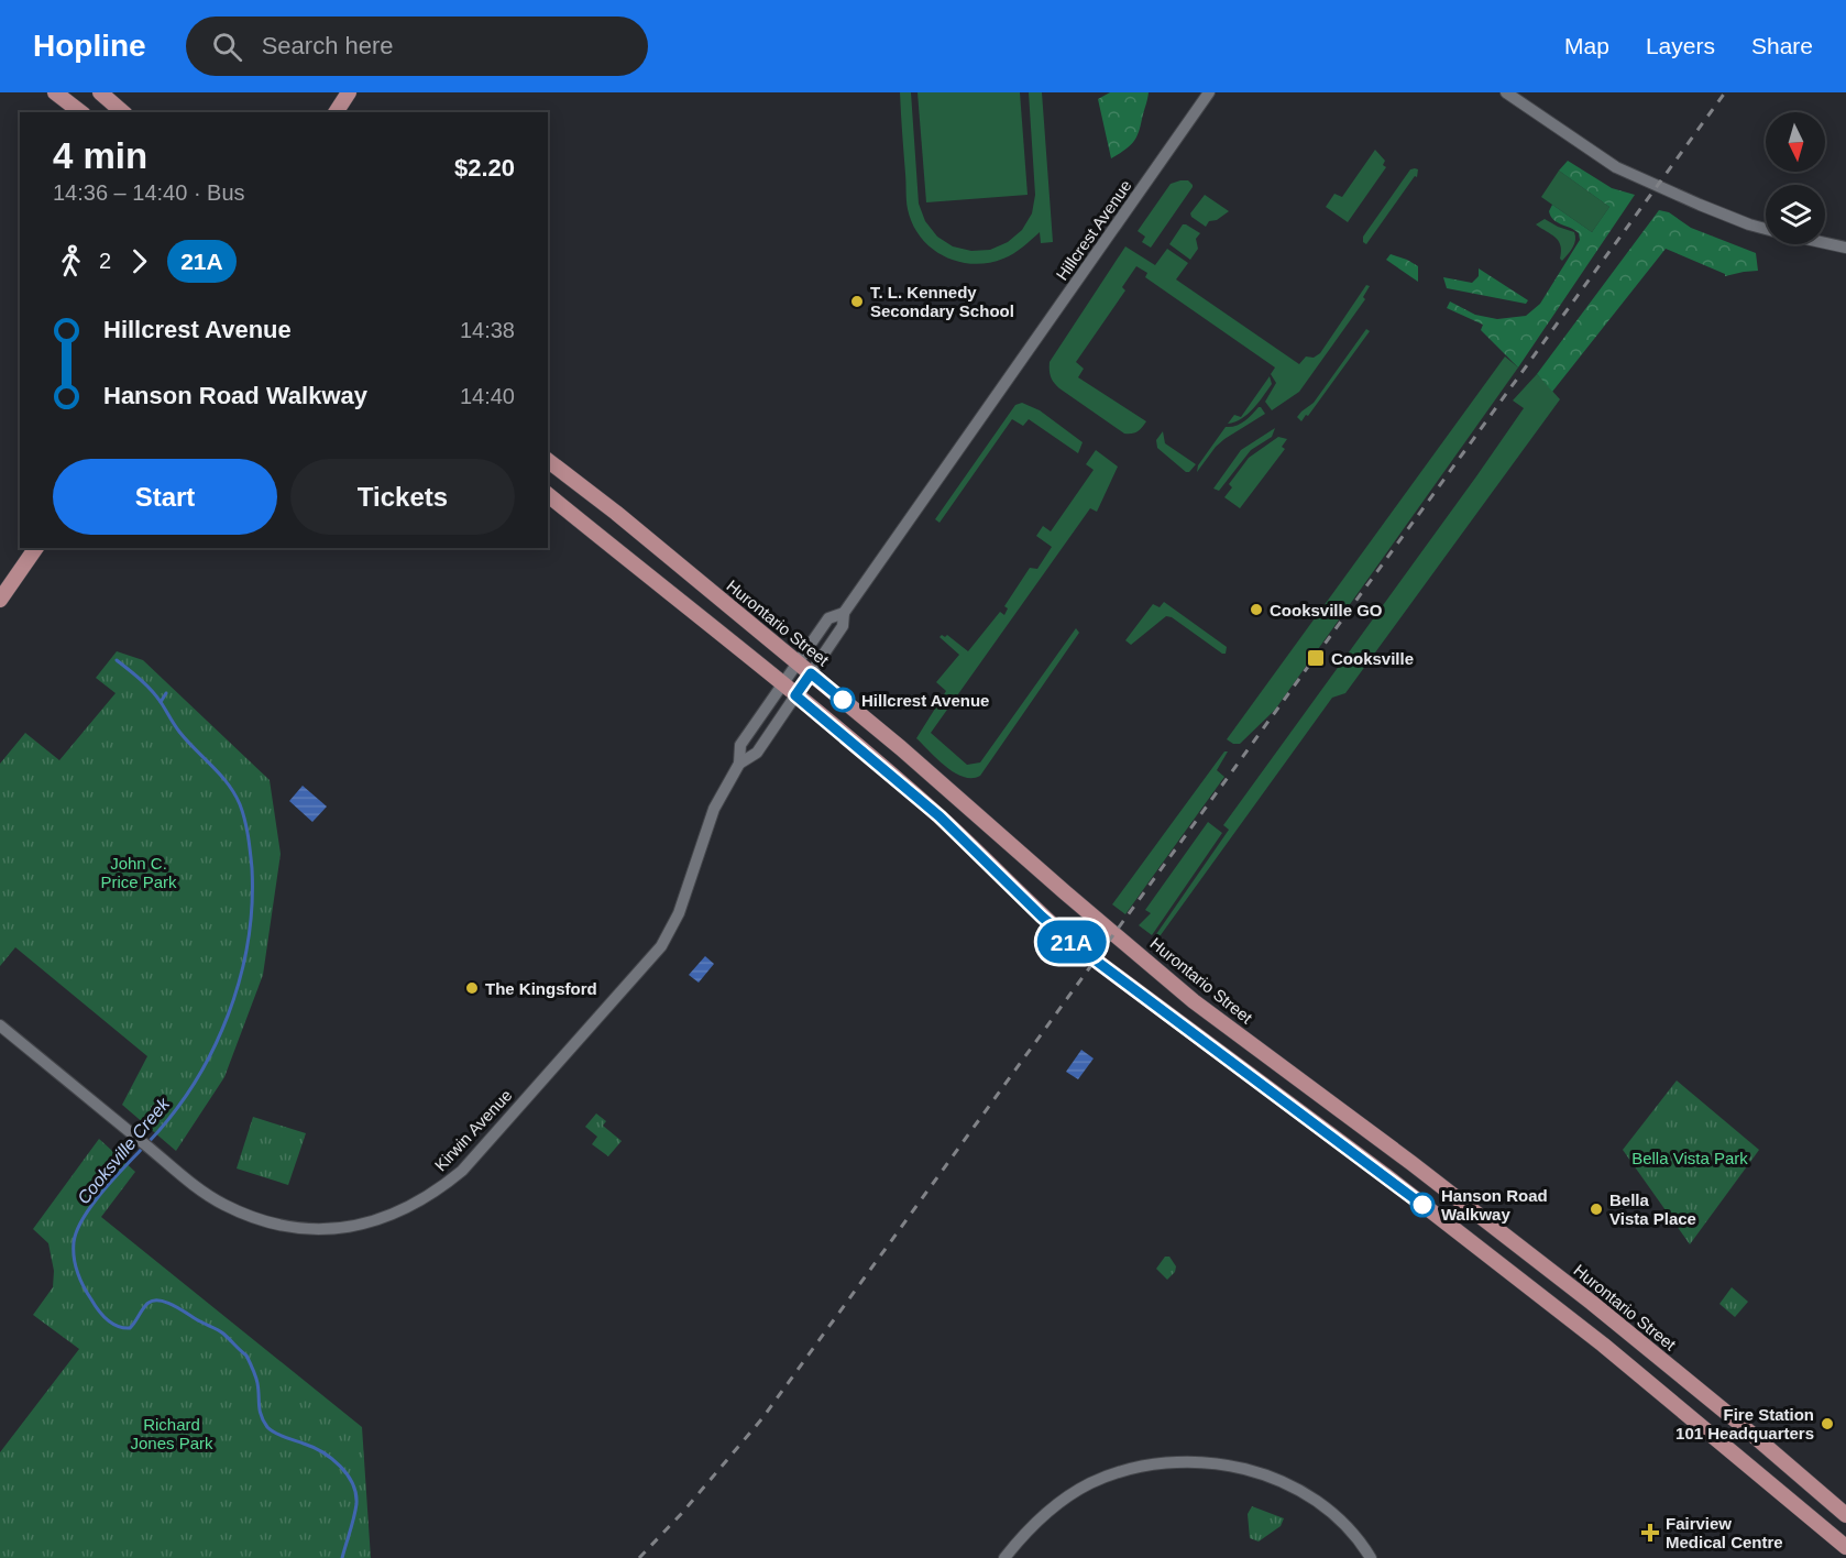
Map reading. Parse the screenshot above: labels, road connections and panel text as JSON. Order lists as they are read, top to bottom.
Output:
{
  "streets": {
    "main road": ["Hurontario Street"],
    "street": ["Hillcrest Avenue", "Kirwin Avenue"]
  },
  "crossings": [
    ["Hillcrest Avenue", "Hurontario Street"],
    ["Hillcrest Avenue", "Kirwin Avenue"],
    ["Hurontario Street", "Kirwin Avenue"]
  ],
  "water": ["Cooksville Creek"],
  "parks": ["John C. Price Park", "Bella Vista Park", "Richard Jones Park"],
  "places": {
    "other": [
      "T. L. Kennedy Secondary School",
      "Cooksville GO",
      "Hillcrest Avenue",
      "The Kingsford",
      "Hanson Road Walkway",
      "Bella Vista Place",
      "Fire Station 101 Headquarters"
    ],
    "transit": ["Cooksville"],
    "health": ["Fairview Medical Centre"]
  },
  "lines": ["bus line 21A"],
  "north": "bottom",
  "page": {
    "header": "Hopline",
    "search": "Search here",
    "nav": ["Map", "Layers", "Share"],
    "on_map": "21A",
    "heading": ["4 min", "14:36 – 14:40 · Bus", "$2.20"],
    "legs": ["2", "21A"],
    "list": [
      {
        "name": "Hillcrest Avenue",
        "value": "14:38"
      },
      {
        "name": "Hanson Road Walkway",
        "value": "14:40"
      }
    ],
    "buttons": ["Start", "Tickets"]
  }
}
